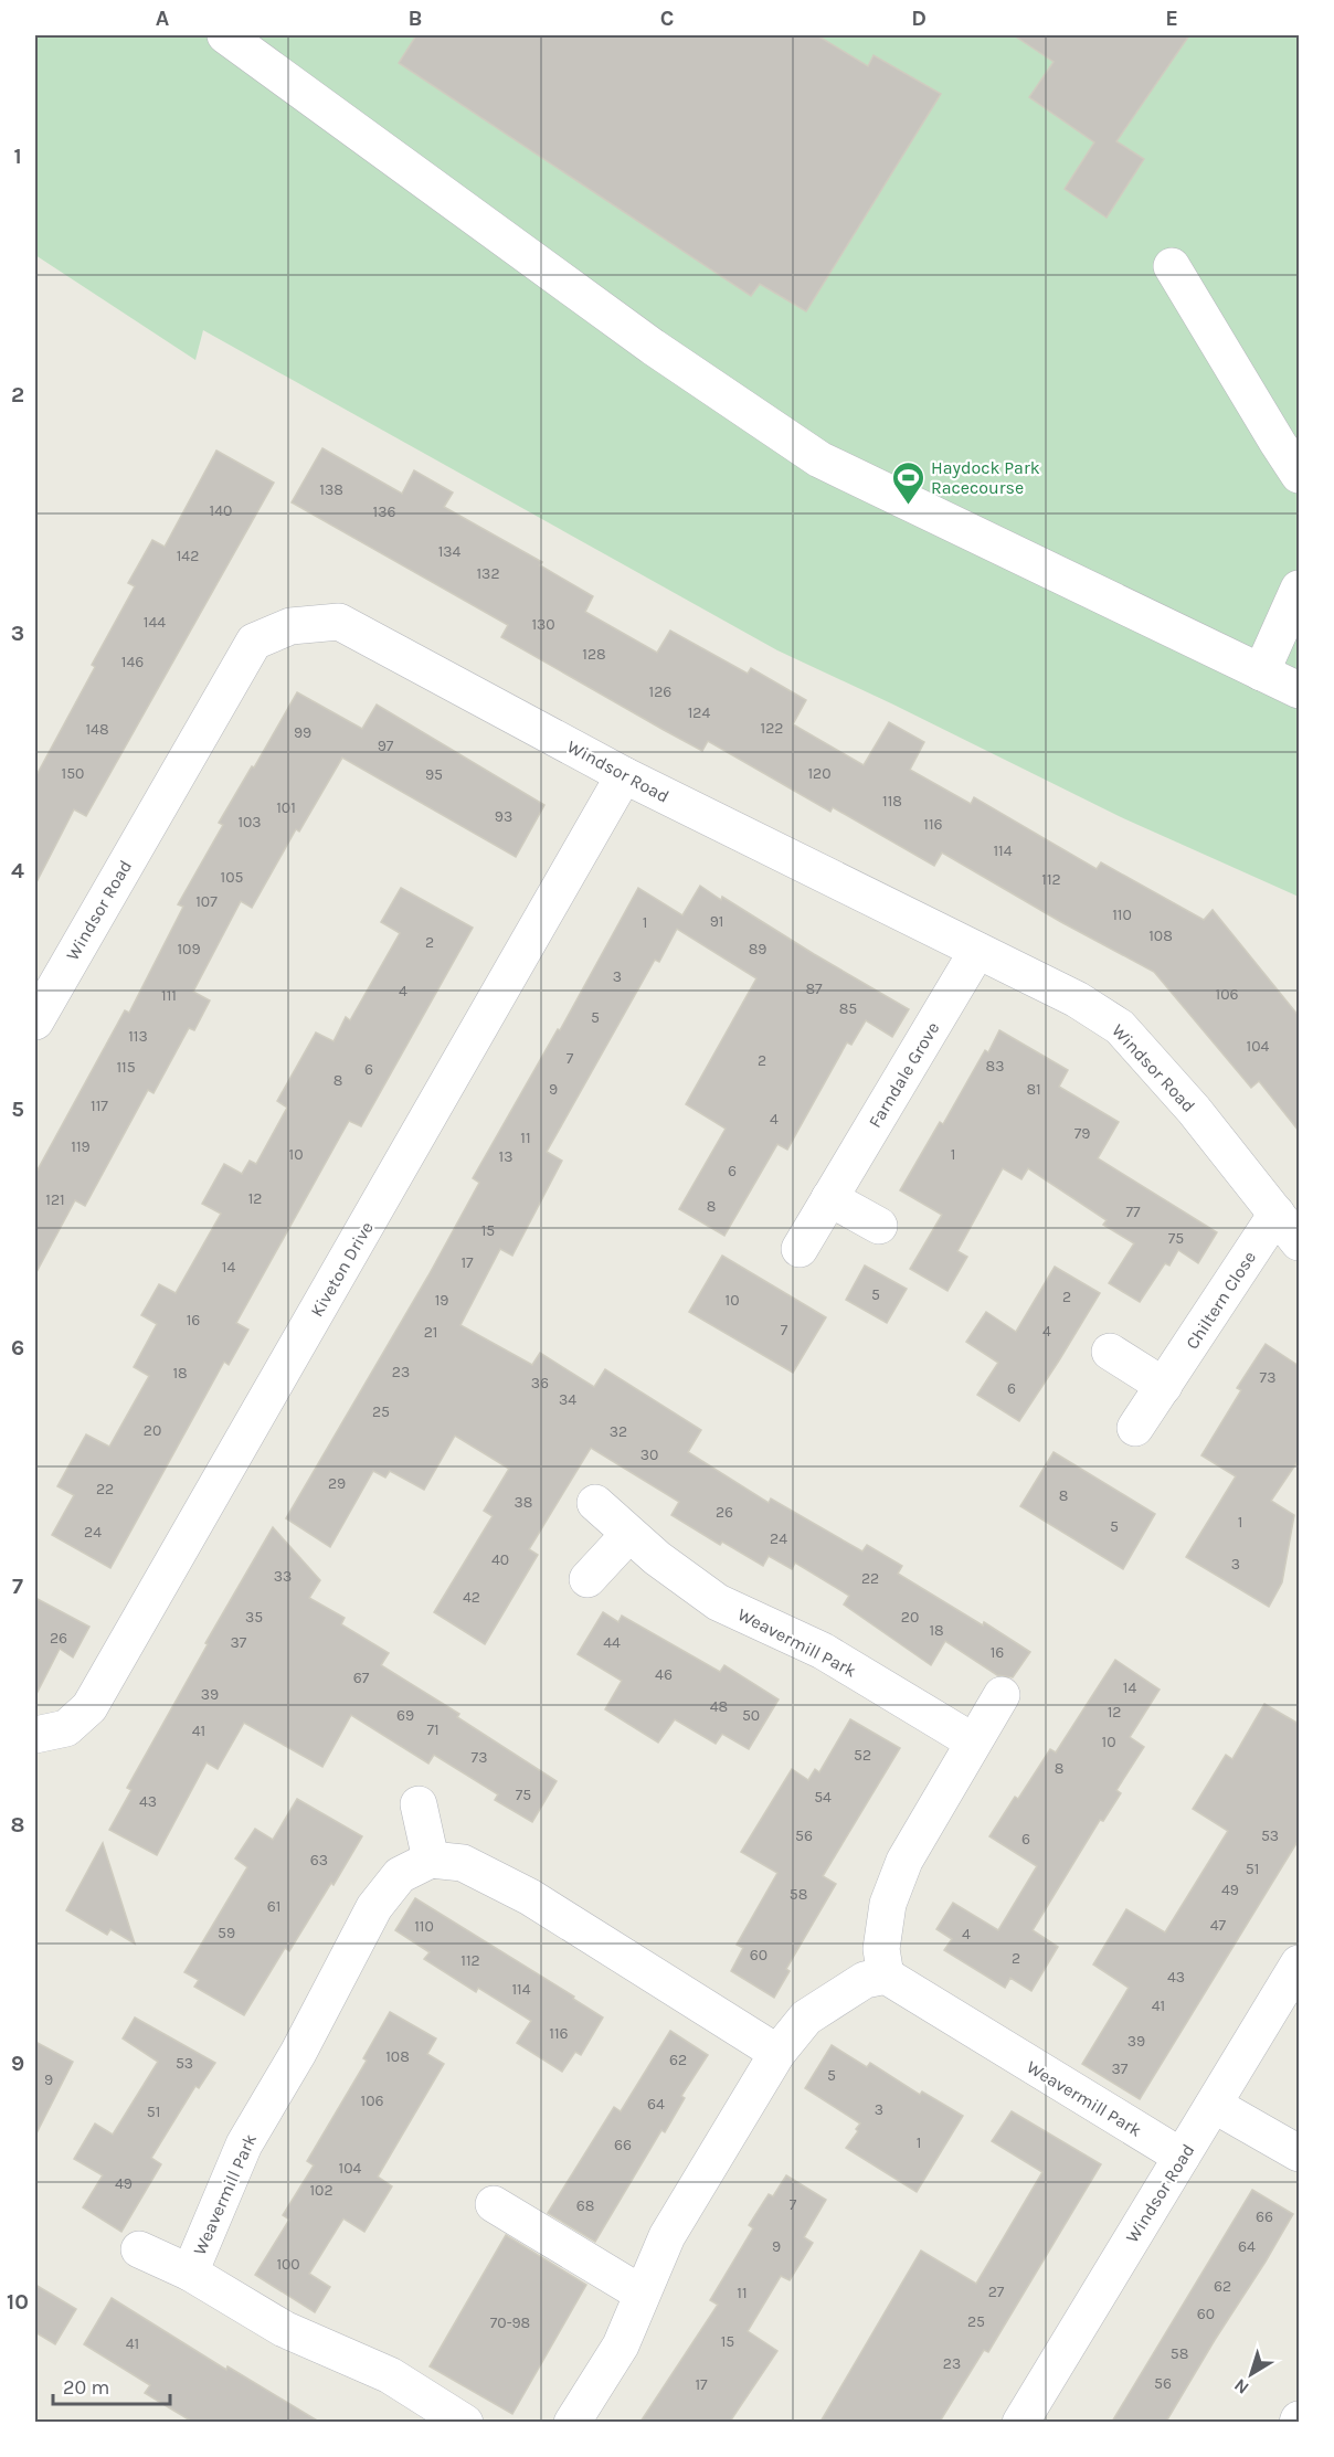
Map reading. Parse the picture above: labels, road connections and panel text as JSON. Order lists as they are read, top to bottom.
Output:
{
  "streets": {
    "street": [
      "Windsor Road",
      "Farndale Grove",
      "Kiveton Drive",
      "Chiltern Close",
      "Weavermill Park"
    ]
  },
  "crossings": [
    ["Windsor Road", "Farndale Grove"],
    ["Windsor Road", "Kiveton Drive"],
    ["Windsor Road", "Chiltern Close"],
    ["Windsor Road", "Weavermill Park"]
  ],
  "places": {
    "sports": ["Haydock Park Racecourse"]
  },
  "house_numbers": [
    "138",
    "140",
    "136",
    "134",
    "142",
    "132",
    "144",
    "130",
    "128",
    "146",
    "126",
    "124",
    "122",
    "148",
    "99",
    "97",
    "150",
    "120",
    "95",
    "118",
    "101",
    "93",
    "103",
    "116",
    "114",
    "105",
    "112",
    "107",
    "110",
    "91",
    "1",
    "108",
    "2",
    "109",
    "89",
    "3",
    "87",
    "4",
    "106",
    "111",
    "85",
    "5",
    "113",
    "104",
    "7",
    "2",
    "83",
    "115",
    "6",
    "8",
    "9",
    "81",
    "117",
    "4",
    "79",
    "11",
    "119",
    "10",
    "1",
    "13",
    "6",
    "12",
    "121",
    "8",
    "77",
    "15",
    "75",
    "17",
    "14",
    "5",
    "2",
    "19",
    "10",
    "16",
    "7",
    "4",
    "21",
    "23",
    "18",
    "73",
    "36",
    "6",
    "34",
    "25",
    "20",
    "32",
    "30",
    "29",
    "22",
    "8",
    "38",
    "26",
    "1",
    "5",
    "24",
    "24",
    "40",
    "3",
    "33",
    "22",
    "42",
    "35",
    "20",
    "18",
    "26",
    "37",
    "44",
    "16",
    "46",
    "67",
    "14",
    "39",
    "48",
    "12",
    "69",
    "50",
    "71",
    "41",
    "10",
    "52",
    "73",
    "8",
    "75",
    "54",
    "43",
    "56",
    "53",
    "6",
    "63",
    "51",
    "49",
    "58",
    "61",
    "47",
    "110",
    "59",
    "4",
    "60",
    "2",
    "112",
    "43",
    "114",
    "41",
    "116",
    "39",
    "108",
    "62",
    "53",
    "37",
    "5",
    "9",
    "106",
    "64",
    "3",
    "51",
    "1",
    "66",
    "104",
    "49",
    "102",
    "7",
    "68",
    "66",
    "9",
    "64",
    "100",
    "62",
    "27",
    "11",
    "60",
    "25",
    "70-98",
    "15",
    "41",
    "58",
    "23",
    "56",
    "17"
  ],
  "scale_bar": "20 m",
  "north": "bottom left",
  "grid": {
    "columns": [
      "A",
      "B",
      "C",
      "D",
      "E"
    ],
    "rows": [
      "1",
      "2",
      "3",
      "4",
      "5",
      "6",
      "7",
      "8",
      "9",
      "10"
    ]
  }
}
